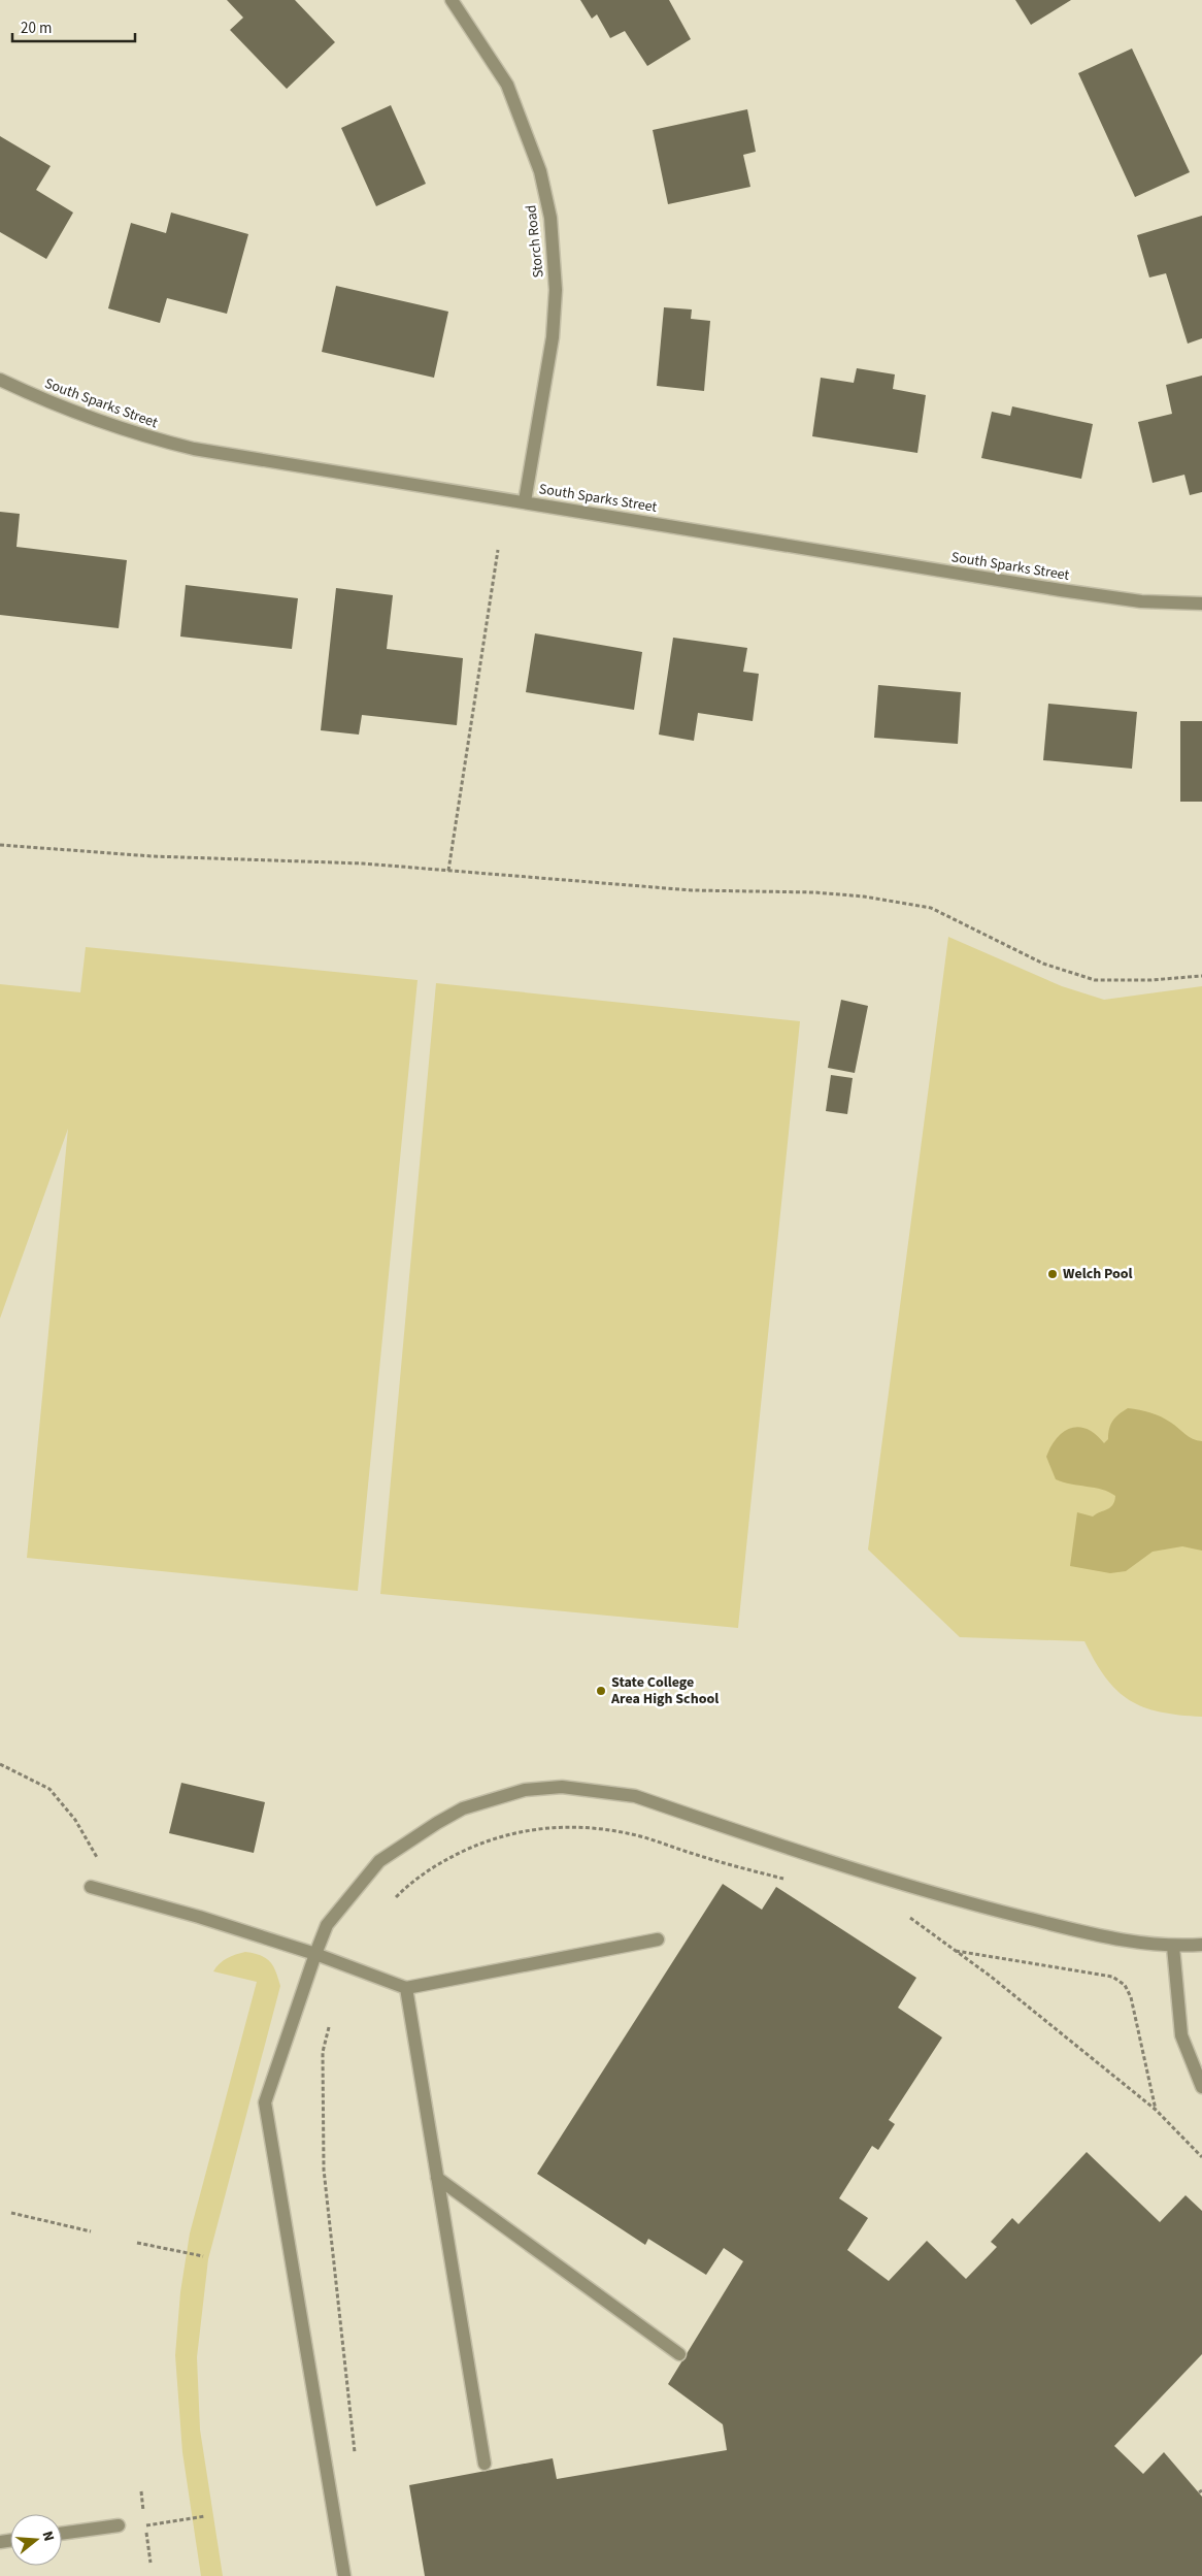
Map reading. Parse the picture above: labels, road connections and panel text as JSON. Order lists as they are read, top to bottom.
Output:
{
  "streets": {
    "street": ["Storch Road", "South Sparks Street"]
  },
  "crossings": [
    ["Storch Road", "South Sparks Street"]
  ],
  "places": ["Welch Pool", "State College Area High School"],
  "scale_bar": "20 m",
  "north": "right"
}
